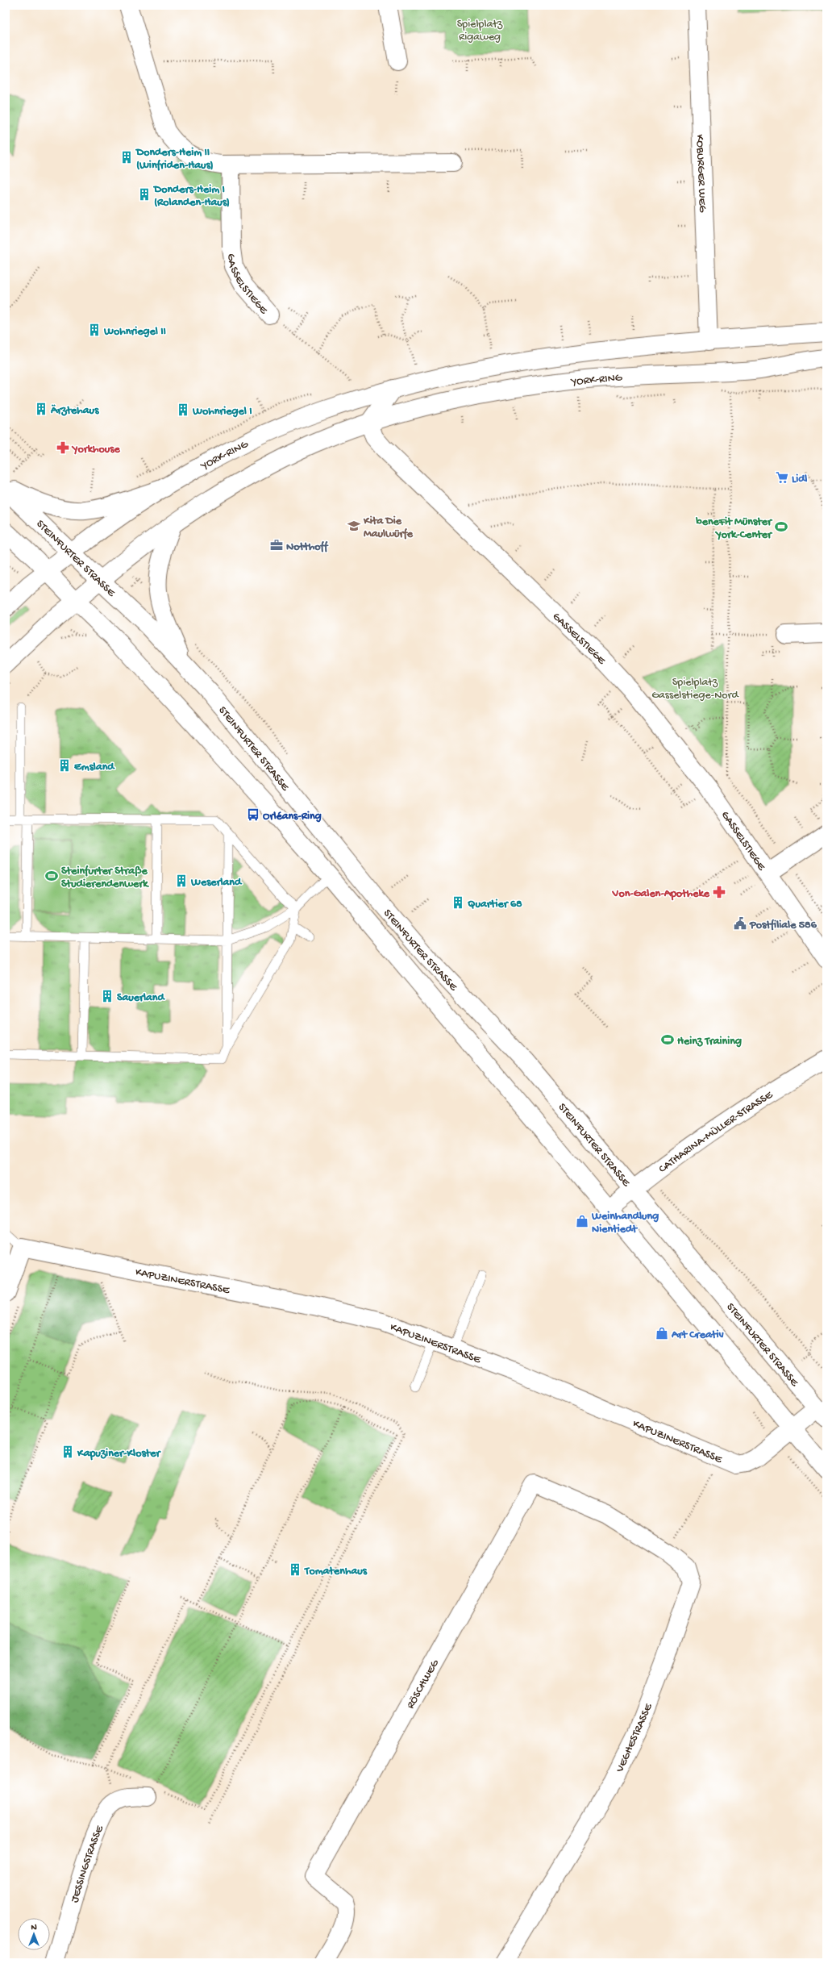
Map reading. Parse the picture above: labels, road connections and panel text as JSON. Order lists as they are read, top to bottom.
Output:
{
  "streets": {
    "main road": [
      "KOBURGER WEG",
      "GASSELSTIEGE",
      "YORK-RING",
      "STEINFURTER STRASSE",
      "CATHARINA-MÜLLER-STRASSE",
      "KAPUZINERSTRASSE",
      "RÖSCHWEG",
      "VEGHESTRASSE",
      "JESSINGSTRASSE"
    ]
  },
  "crossings": [
    ["KOBURGER WEG", "YORK-RING"],
    ["GASSELSTIEGE", "YORK-RING"],
    ["YORK-RING", "STEINFURTER STRASSE"],
    ["STEINFURTER STRASSE", "CATHARINA-MÜLLER-STRASSE"],
    ["STEINFURTER STRASSE", "KAPUZINERSTRASSE"],
    ["RÖSCHWEG", "VEGHESTRASSE"]
  ],
  "parks": ["Spielplatz Rigaweg", "Spielplatz Gasselstiege-Nord"],
  "places": {
    "building": [
      "Donders-Heim II (Winfriden-Haus)",
      "Donders-Heim I (Rolanden-Haus)",
      "Wohnriegel II",
      "Ärztehaus",
      "Wohnriegel I",
      "Emsland",
      "Weserland",
      "Quartier 68",
      "Sauerland",
      "Kapuziner-Kloster",
      "Tomatenhaus"
    ],
    "pharmacy": ["Yorkhouse", "Von-Galen-Apotheke"],
    "supermarket": ["Lidl"],
    "school or university": ["Kita Die Maulwürfe"],
    "sports": ["beneFit Münster York-Center", "Steinfurter Straße Studierendenwerk", "Heinz Training"],
    "office": ["Notthoff"],
    "bus stop": ["Orléans-Ring"],
    "public building": ["Postfiliale 586"],
    "shop": ["Weinhandlung Nientiedt", "Art Creativ"]
  },
  "north": "top"
}
